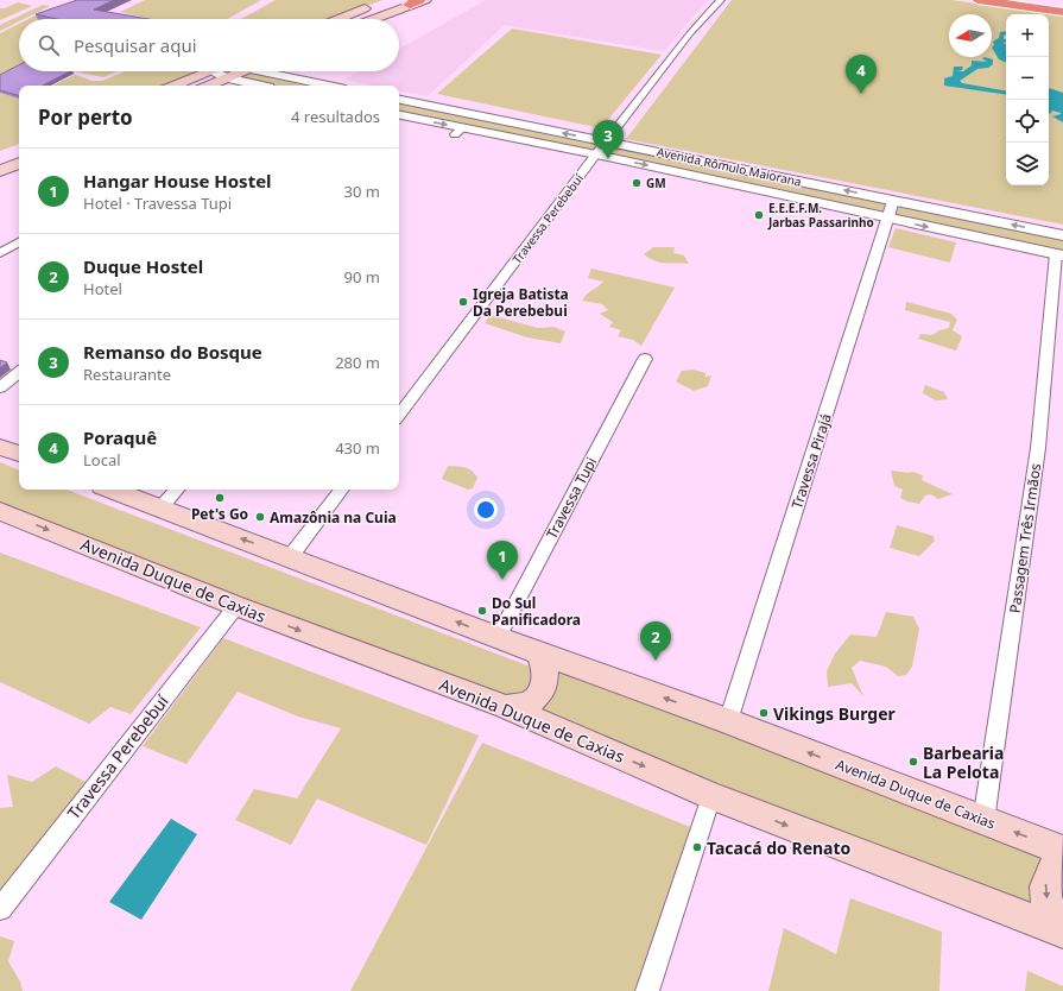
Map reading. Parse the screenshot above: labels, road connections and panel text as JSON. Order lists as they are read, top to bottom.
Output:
{
  "streets": {
    "main road": ["Avenida Duque de Caxias"],
    "street": [
      "Avenida Rômulo Maiorana",
      "Travessa Perebebuí",
      "Travessa Pirajá",
      "Travessa Tupi",
      "Passagem Três Irmãos"
    ]
  },
  "crossings": [
    ["Avenida Rômulo Maiorana", "Travessa Perebebuí"],
    ["Avenida Rômulo Maiorana", "Travessa Pirajá"],
    ["Avenida Rômulo Maiorana", "Passagem Três Irmãos"],
    ["Travessa Perebebuí", "Avenida Duque de Caxias"],
    ["Travessa Pirajá", "Avenida Duque de Caxias"],
    ["Travessa Tupi", "Avenida Duque de Caxias"],
    ["Passagem Três Irmãos", "Avenida Duque de Caxias"]
  ],
  "places": [
    "GM",
    "E.E.E.F.M. Jarbas Passarinho",
    "Igreja Batista Da Perebebui",
    "Pet's Go",
    "Amazônia na Cuia",
    "Do Sul Panificadora",
    "Vikings Burger",
    "Barbearia La Pelota",
    "Tacacá do Renato"
  ],
  "north": "left",
  "page": {
    "map_buttons": ["+", "−"],
    "search": "Pesquisar aqui",
    "pins": [
      "4",
      "3",
      "1",
      "2"
    ],
    "heading": ["Por perto", "4 resultados"],
    "list": [
      {
        "mark": "1",
        "name": "Hangar House Hostel",
        "note": "Hotel · Travessa Tupi",
        "value": "30 m"
      },
      {
        "mark": "2",
        "name": "Duque Hostel",
        "note": "Hotel",
        "value": "90 m"
      },
      {
        "mark": "3",
        "name": "Remanso do Bosque",
        "note": "Restaurante",
        "value": "280 m"
      },
      {
        "mark": "4",
        "name": "Poraquê",
        "note": "Local",
        "value": "430 m"
      }
    ]
  }
}
